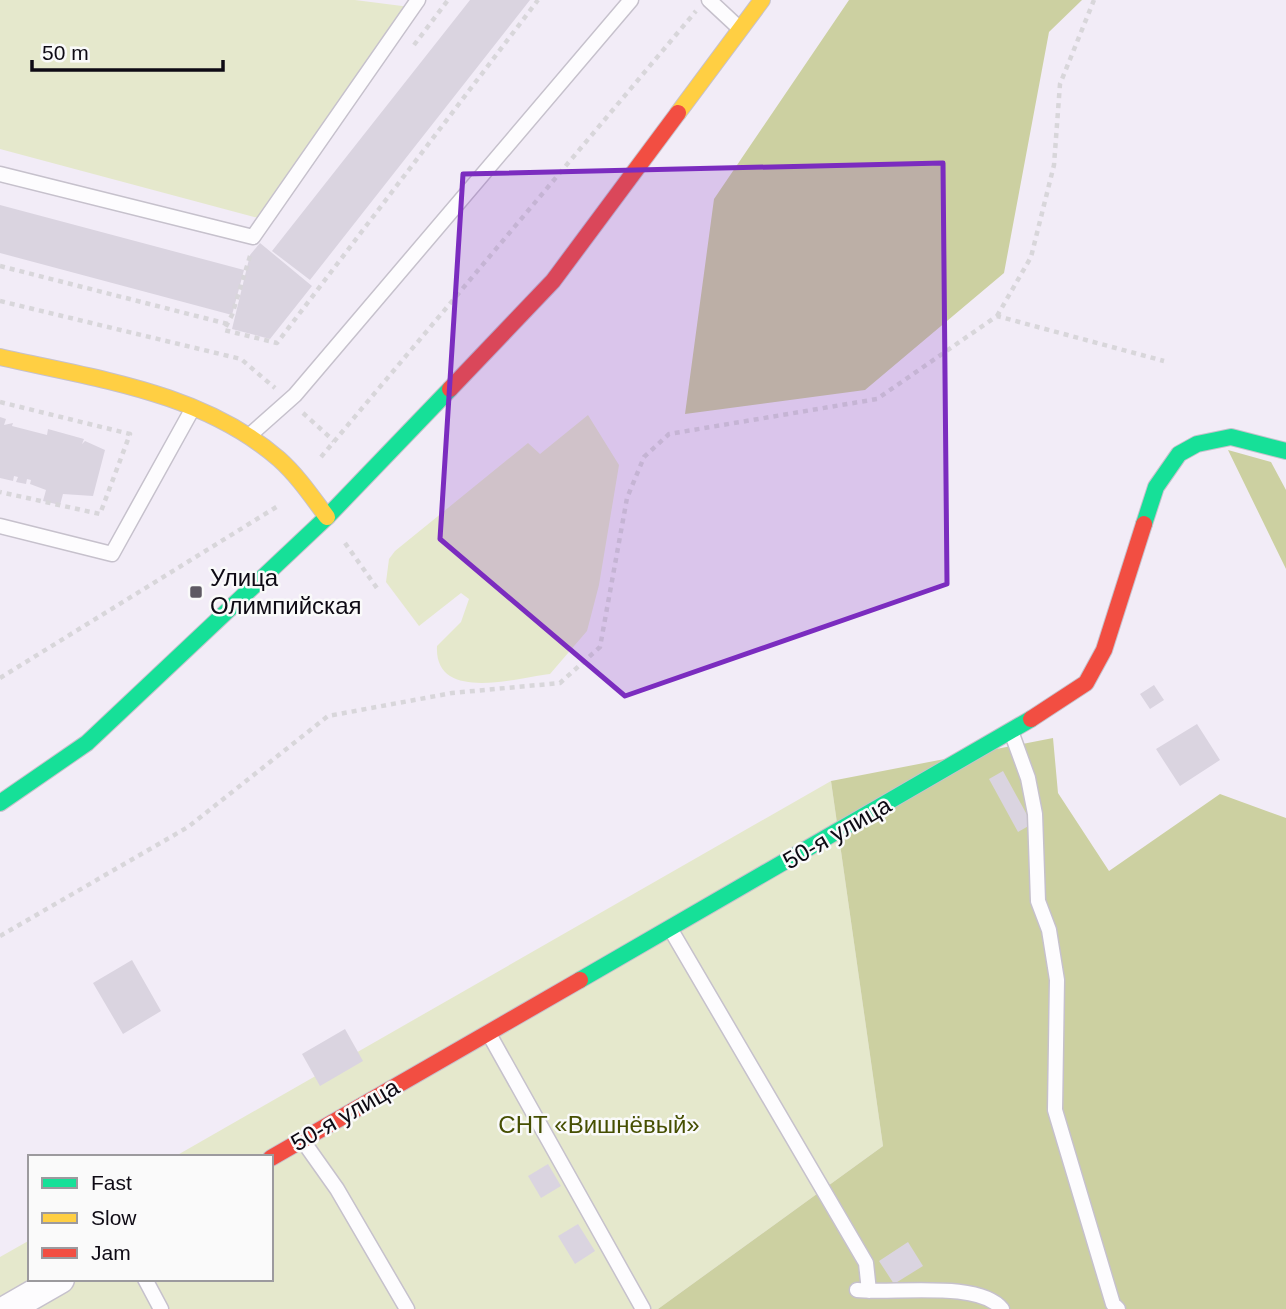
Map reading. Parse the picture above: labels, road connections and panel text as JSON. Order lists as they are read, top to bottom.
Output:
{
  "streets": {
    "street": ["50-я улица"]
  },
  "parks": ["СНТ «Вишнёвый»"],
  "places": {
    "transit": ["Улица Олимпийская"]
  },
  "legend": ["Fast", "Slow", "Jam"],
  "scale_bar": "50 m"
}
